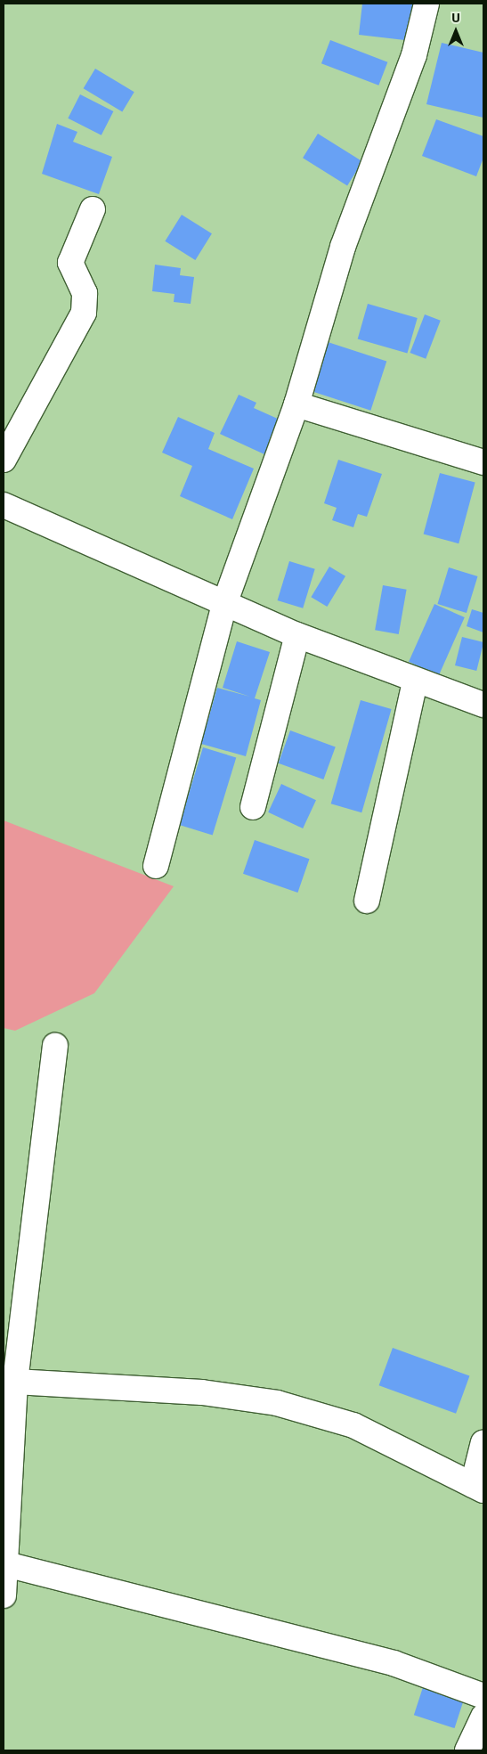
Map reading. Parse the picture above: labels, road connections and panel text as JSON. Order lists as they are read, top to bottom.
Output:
{
  "north": "top"
}
